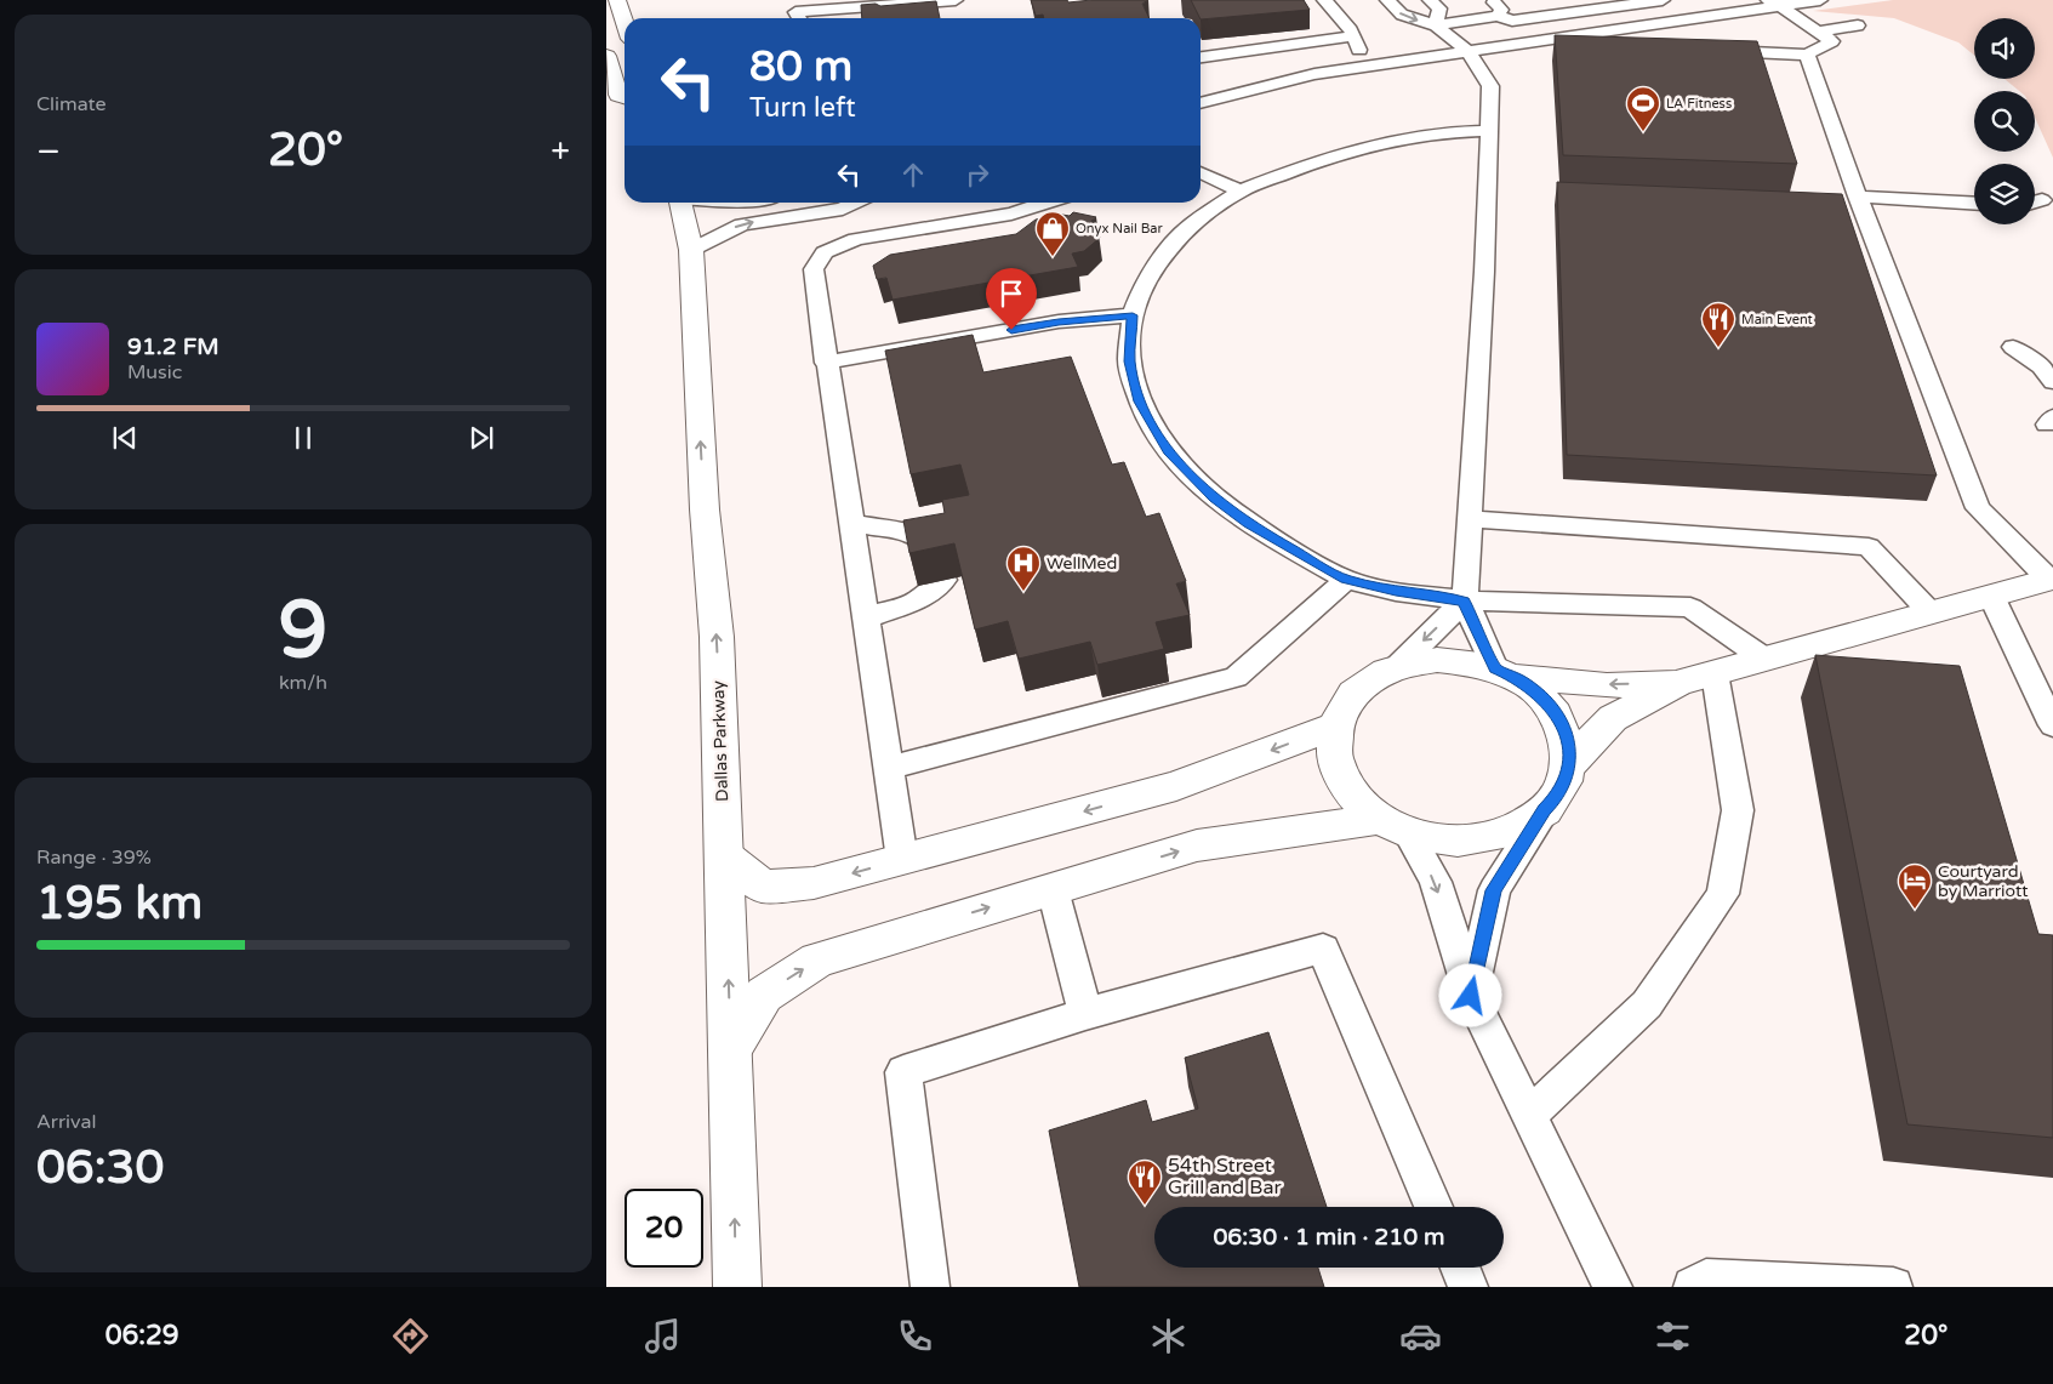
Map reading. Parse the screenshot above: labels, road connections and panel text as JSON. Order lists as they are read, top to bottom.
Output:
{
  "streets": {
    "street": ["Dallas Parkway"]
  },
  "one_way": ["Dallas Parkway"],
  "places": {
    "sports": ["LA Fitness"],
    "shop": ["Onyx Nail Bar"],
    "restaurant": ["Main Event", "54th Street Grill and Bar"],
    "hospital": ["WellMed"],
    "hotel": ["Courtyard by Marriott"]
  },
  "page": {
    "tile": [
      "Climate",
      ["9", "km/h"],
      ["Range · 39%", "195 km"],
      ["Arrival", "06:30"]
    ],
    "turn": ["80 m", "Turn left"],
    "heat": ["−", "20°", "+"],
    "song": ["91.2 FM", "Music"],
    "limit": "20",
    "trip": "06:30 · 1 min · 210 m",
    "tabs": ["06:29", "20°"]
  }
}
